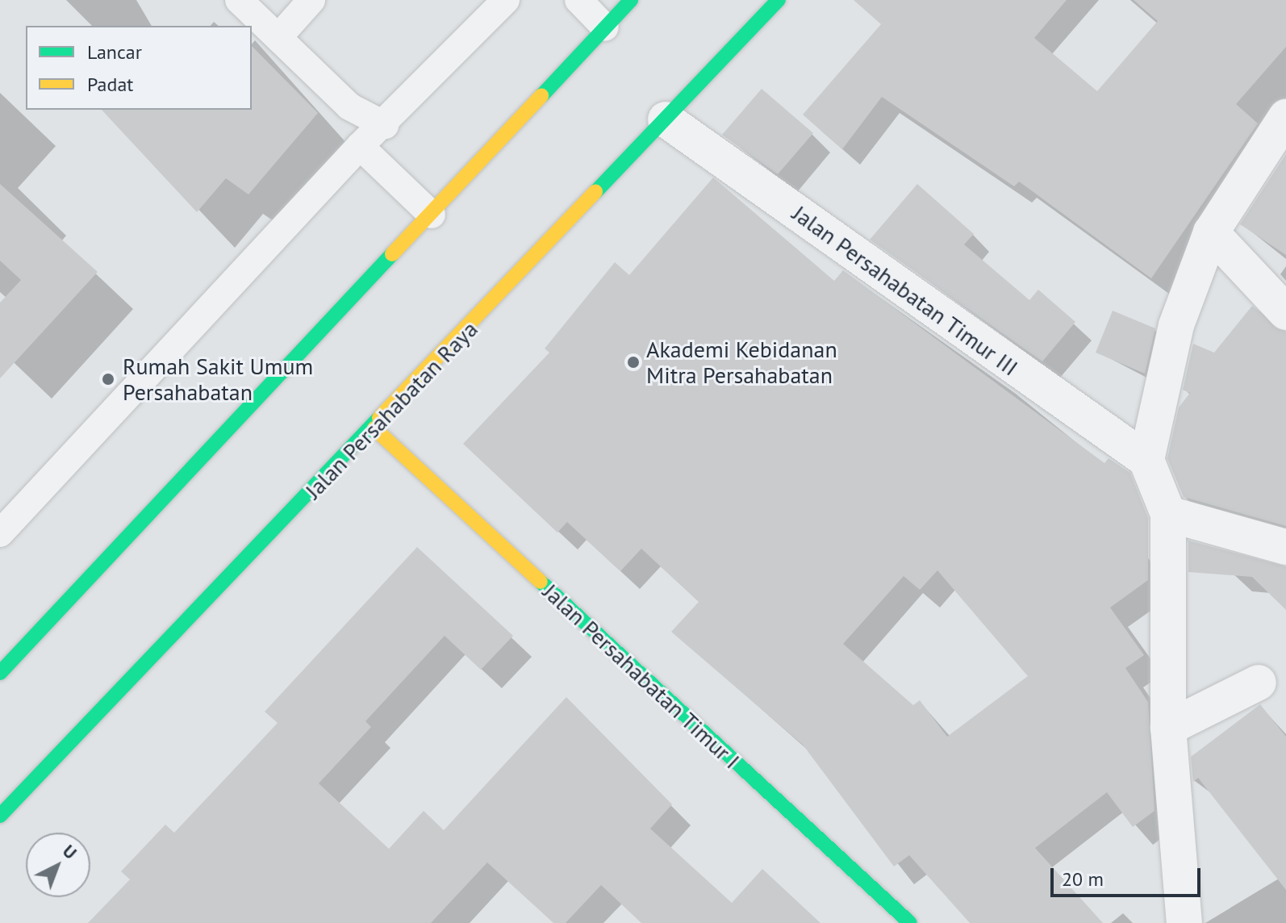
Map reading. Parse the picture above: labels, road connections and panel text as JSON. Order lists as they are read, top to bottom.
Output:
{
  "streets": {
    "street": ["Jalan Persahabatan Timur III", "Jalan Persahabatan Raya", "Jalan Persahabatan Timur I"]
  },
  "crossings": [
    ["Jalan Persahabatan Timur III", "Jalan Persahabatan Raya"],
    ["Jalan Persahabatan Raya", "Jalan Persahabatan Timur I"]
  ],
  "places": ["Akademi Kebidanan Mitra Persahabatan", "Rumah Sakit Umum Persahabatan"],
  "legend": ["Lancar", "Padat"],
  "scale_bar": "20 m",
  "north": "top right"
}
